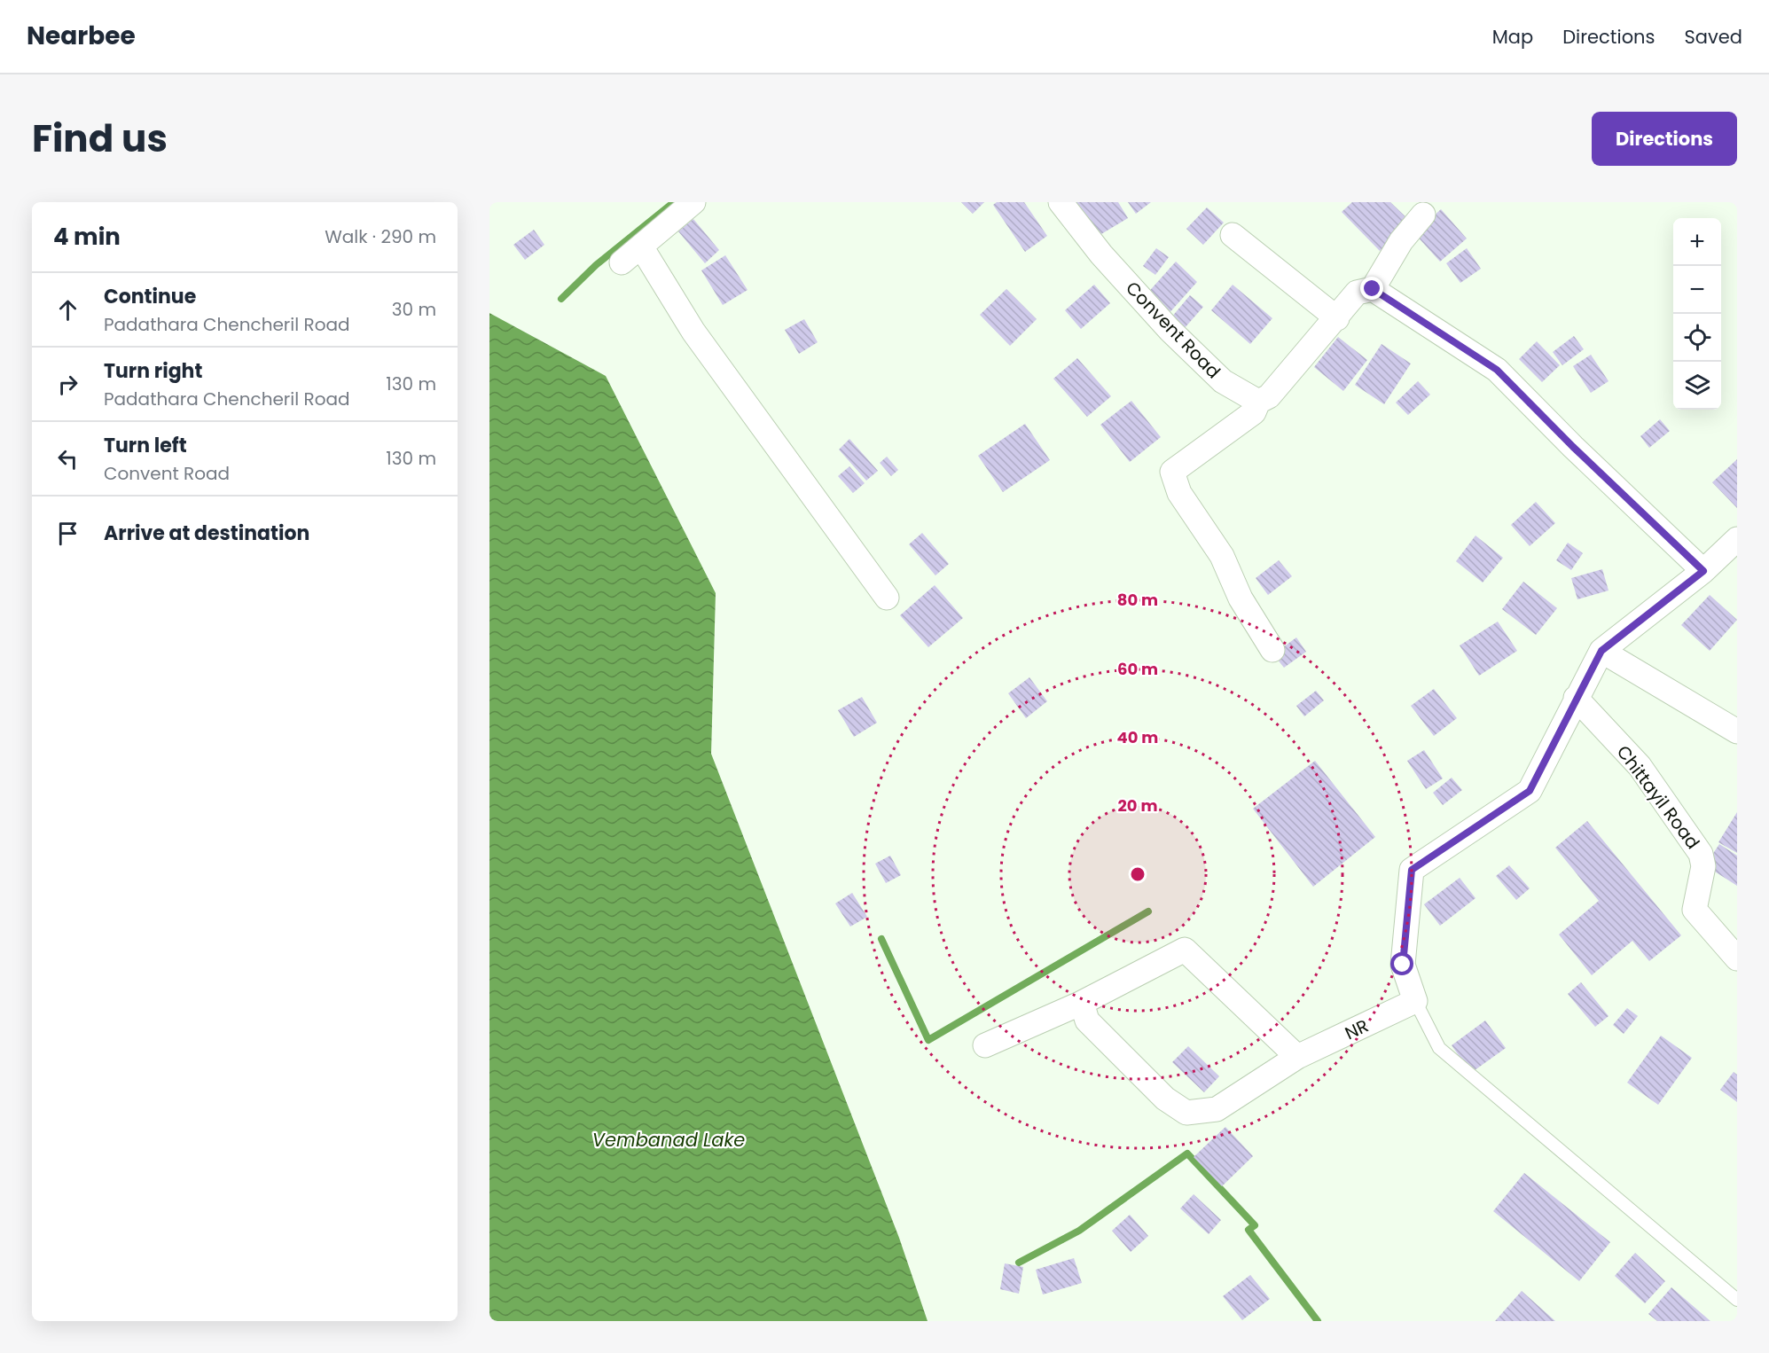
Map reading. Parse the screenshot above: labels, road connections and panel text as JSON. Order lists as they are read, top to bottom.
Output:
{
  "streets": {
    "street": ["Convent Road", "Chittayil Road", "NR"]
  },
  "water": ["Vembanad Lake"],
  "page": {
    "header": "Nearbee",
    "nav": ["Map", "Directions", "Saved"],
    "title": "Find us",
    "buttons": "Directions",
    "heading": ["4 min", "Walk · 290 m"],
    "map_buttons": ["+", "−"],
    "list": [
      ["Continue", "Padathara Chencheril Road", "30 m"],
      ["Turn right", "Padathara Chencheril Road", "130 m"],
      ["Turn left", "Convent Road", "130 m"],
      "Arrive at destination"
    ]
  },
  "rings": [
    "80 m",
    "60 m",
    "40 m",
    "20 m"
  ]
}
